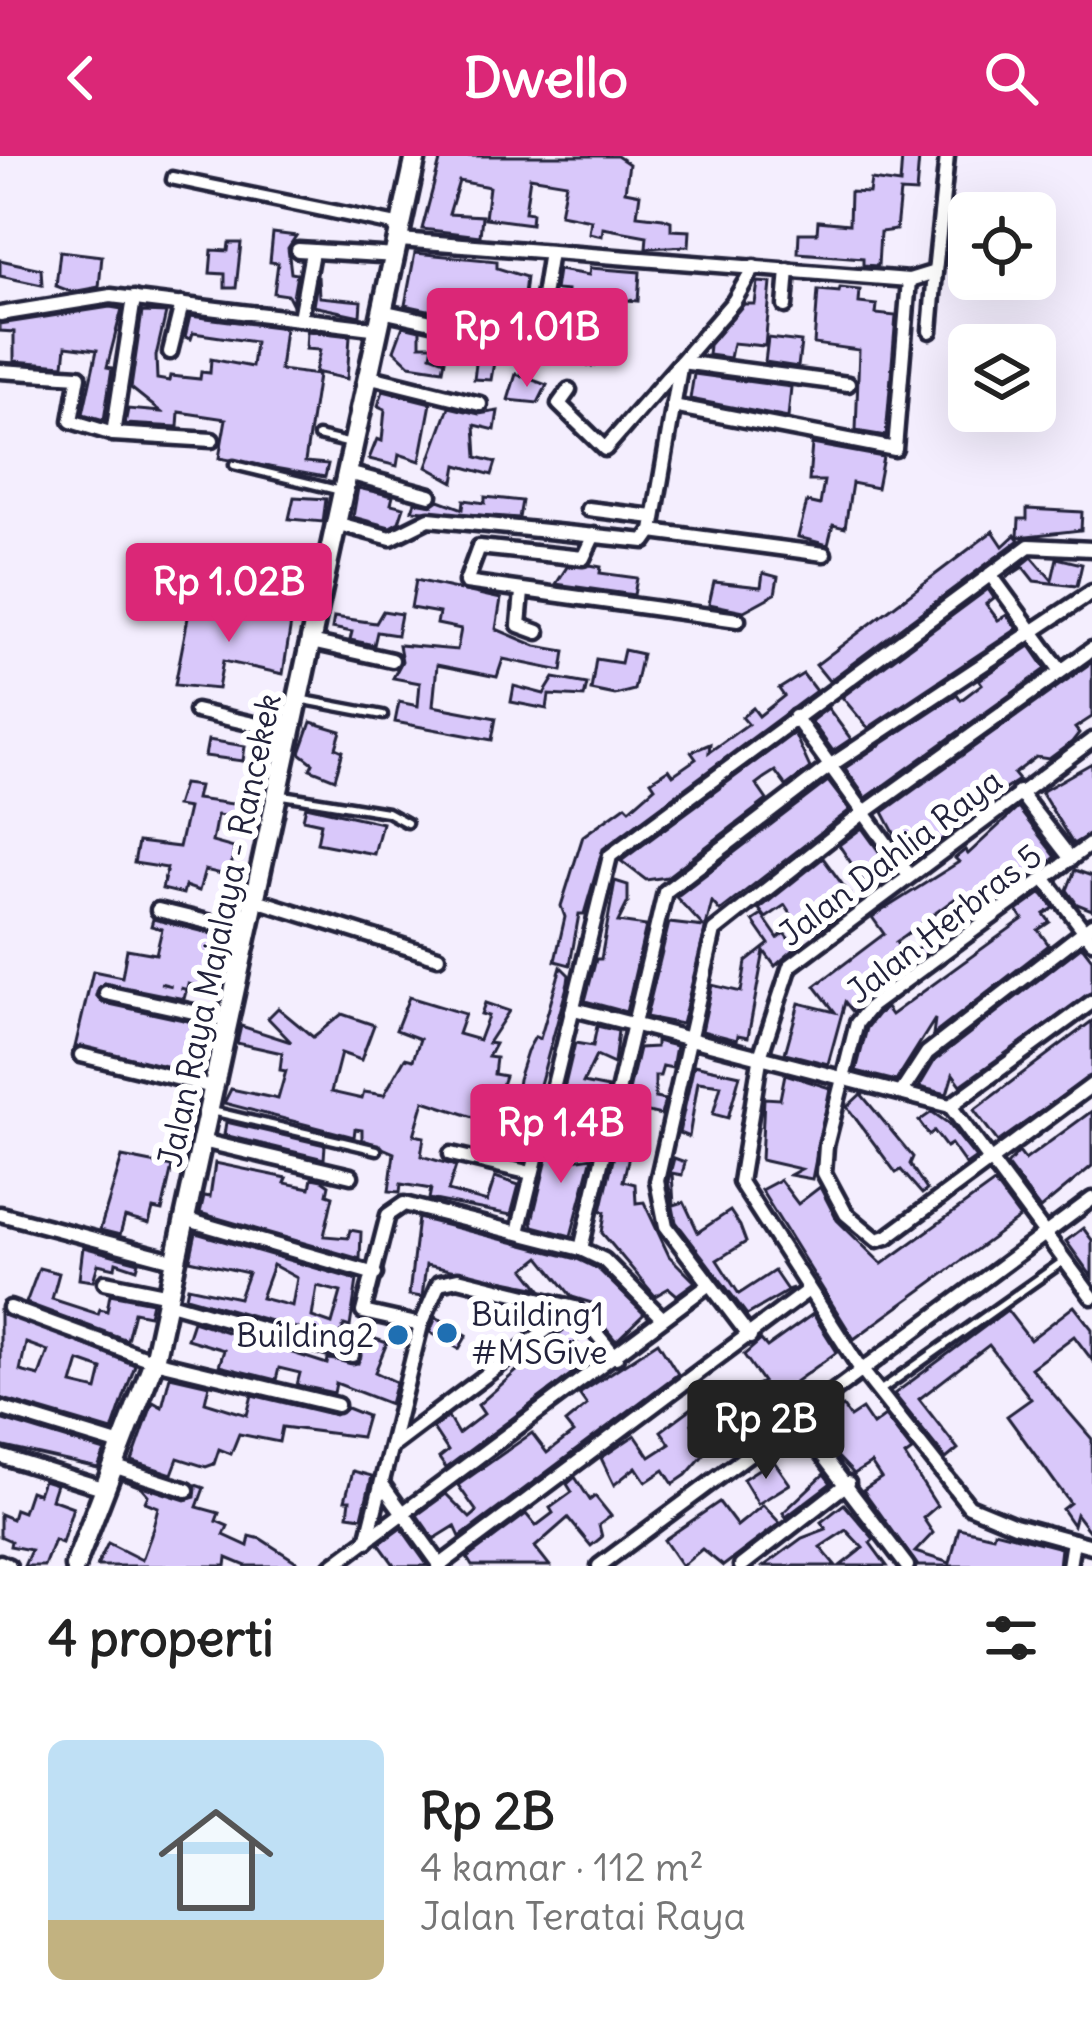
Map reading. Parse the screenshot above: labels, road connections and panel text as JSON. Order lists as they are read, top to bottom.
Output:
{
  "streets": {
    "main road": ["Jalan Raya Majalaya - Rancekek"],
    "street": ["Jalan Dahlia Raya", "Jalan Herbras 5"]
  },
  "places": ["Building1 #MSGive", "Building2"],
  "page": {
    "header": "Dwello",
    "price": [
      "Rp 1.01B",
      "Rp 1.02B",
      "Rp 1.4B",
      "Rp 2B"
    ],
    "heading": "4 properti",
    "list": [
      {
        "name": "Rp 2B",
        "note": "4 kamar · 112 m² · Jalan Teratai Raya"
      }
    ]
  }
}
